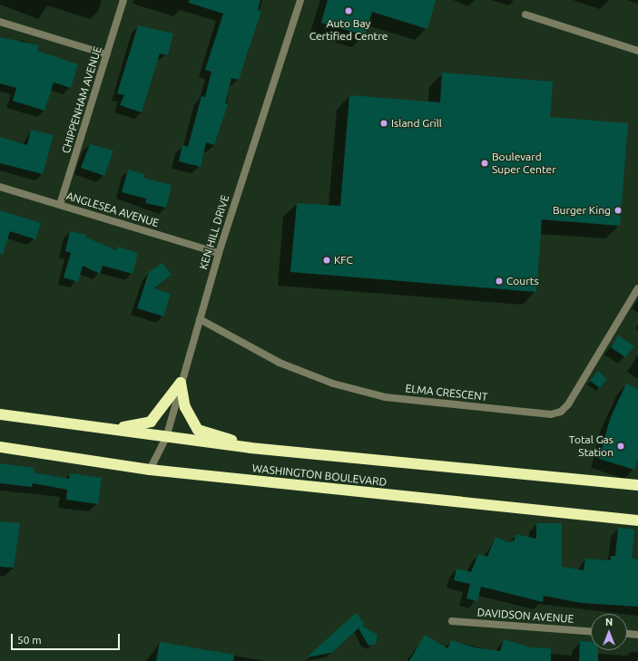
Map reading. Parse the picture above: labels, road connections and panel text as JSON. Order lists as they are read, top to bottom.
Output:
{
  "streets": {
    "highway": ["WASHINGTON BOULEVARD"],
    "street": [
      "CHIPPENHAM AVENUE",
      "ANGLESEA AVENUE",
      "KEN HILL DRIVE",
      "ELMA CRESCENT",
      "DAVIDSON AVENUE"
    ]
  },
  "crossings": [
    ["CHIPPENHAM AVENUE", "ANGLESEA AVENUE"],
    ["ANGLESEA AVENUE", "KEN HILL DRIVE"],
    ["KEN HILL DRIVE", "ELMA CRESCENT"],
    ["KEN HILL DRIVE", "WASHINGTON BOULEVARD"]
  ],
  "places": [
    "Auto Bay Certified Centre",
    "Island Grill",
    "Boulevard Super Center",
    "Burger King",
    "KFC",
    "Courts",
    "Total Gas Station"
  ],
  "scale_bar": "50 m",
  "north": "top"
}
